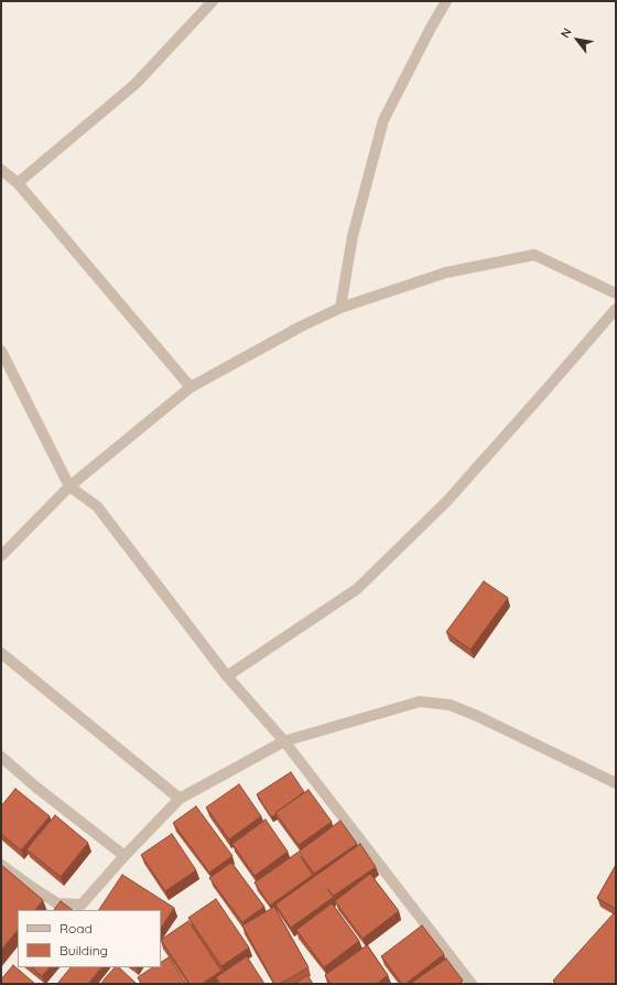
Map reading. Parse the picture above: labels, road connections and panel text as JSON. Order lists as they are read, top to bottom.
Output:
{
  "legend": ["Road", "Building"],
  "north": "top left"
}
